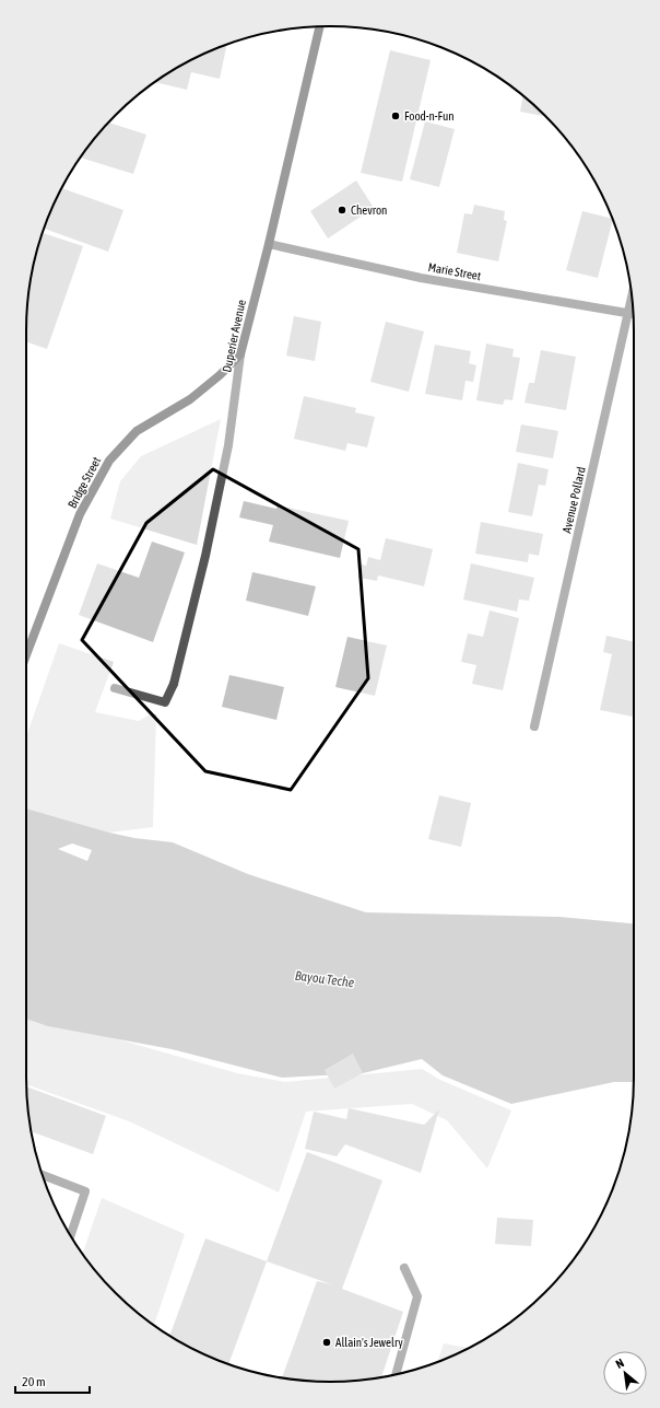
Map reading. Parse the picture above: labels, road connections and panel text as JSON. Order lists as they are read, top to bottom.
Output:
{
  "streets": {
    "main road": ["Duperier Avenue", "Bridge Street"],
    "street": ["Marie Street", "Avenue Pollard"]
  },
  "crossings": [
    ["Marie Street", "Duperier Avenue"],
    ["Marie Street", "Avenue Pollard"],
    ["Duperier Avenue", "Bridge Street"]
  ],
  "water": ["Bayou Teche"],
  "places": ["Food-n-Fun", "Chevron", "Allain's Jewelry"],
  "scale_bar": "20 m",
  "north": "top left"
}
